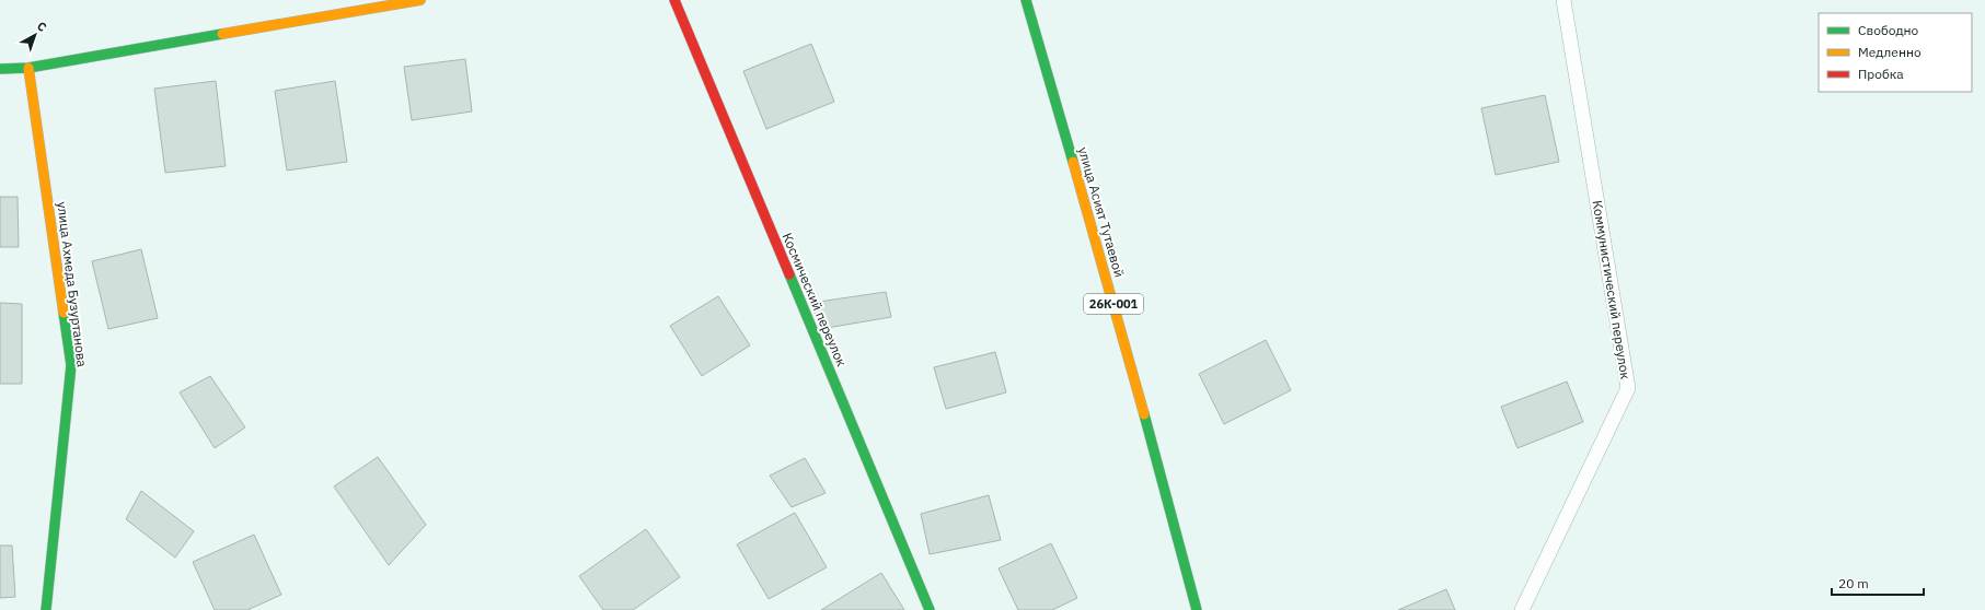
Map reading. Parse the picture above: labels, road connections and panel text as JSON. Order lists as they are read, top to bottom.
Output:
{
  "streets": {
    "street": [
      "улица Асият Тутаевой",
      "улица Ахмеда Бузуртанова",
      "Космический переулок",
      "26К-001"
    ],
    "lane": ["Коммунистический переулок"]
  },
  "legend": ["Свободно", "Медленно", "Пробка"],
  "scale_bar": "20 m",
  "north": "top right"
}
